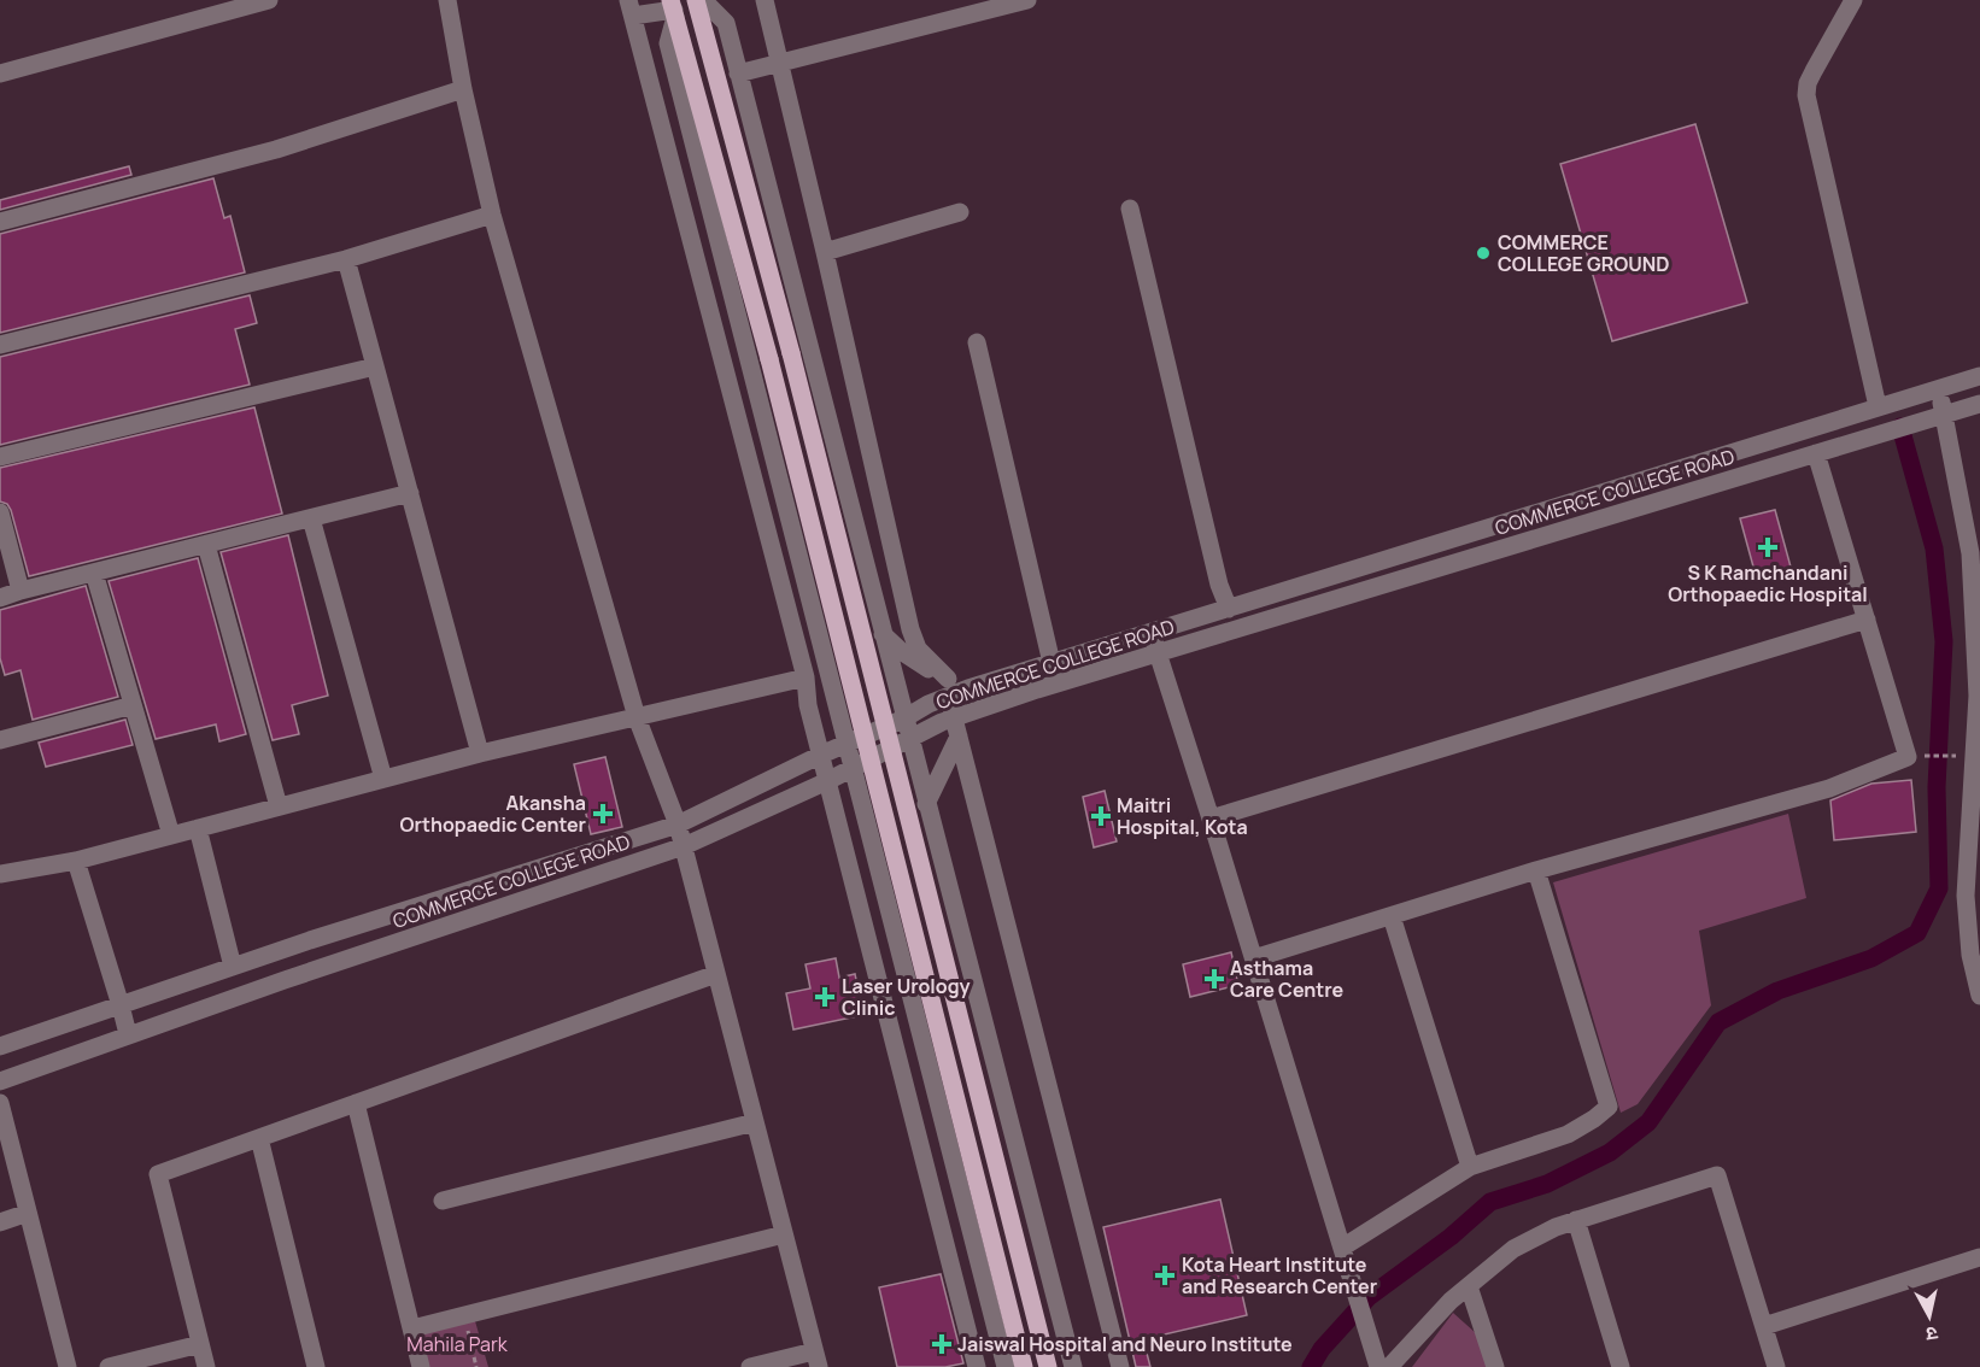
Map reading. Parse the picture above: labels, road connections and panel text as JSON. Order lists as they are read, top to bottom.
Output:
{
  "streets": {
    "street": ["COMMERCE COLLEGE ROAD"]
  },
  "parks": ["Mahila Park"],
  "places": {
    "other": ["COMMERCE COLLEGE GROUND"],
    "health": [
      "S K Ramchandani Orthopaedic Hospital",
      "Akansha Orthopaedic Center",
      "Maitri Hospital, Kota",
      "Asthama Care Centre",
      "Laser Urology Clinic",
      "Kota Heart Institute and Research Center",
      "Jaiswal Hospital and Neuro Institute"
    ]
  },
  "north": "bottom"
}
